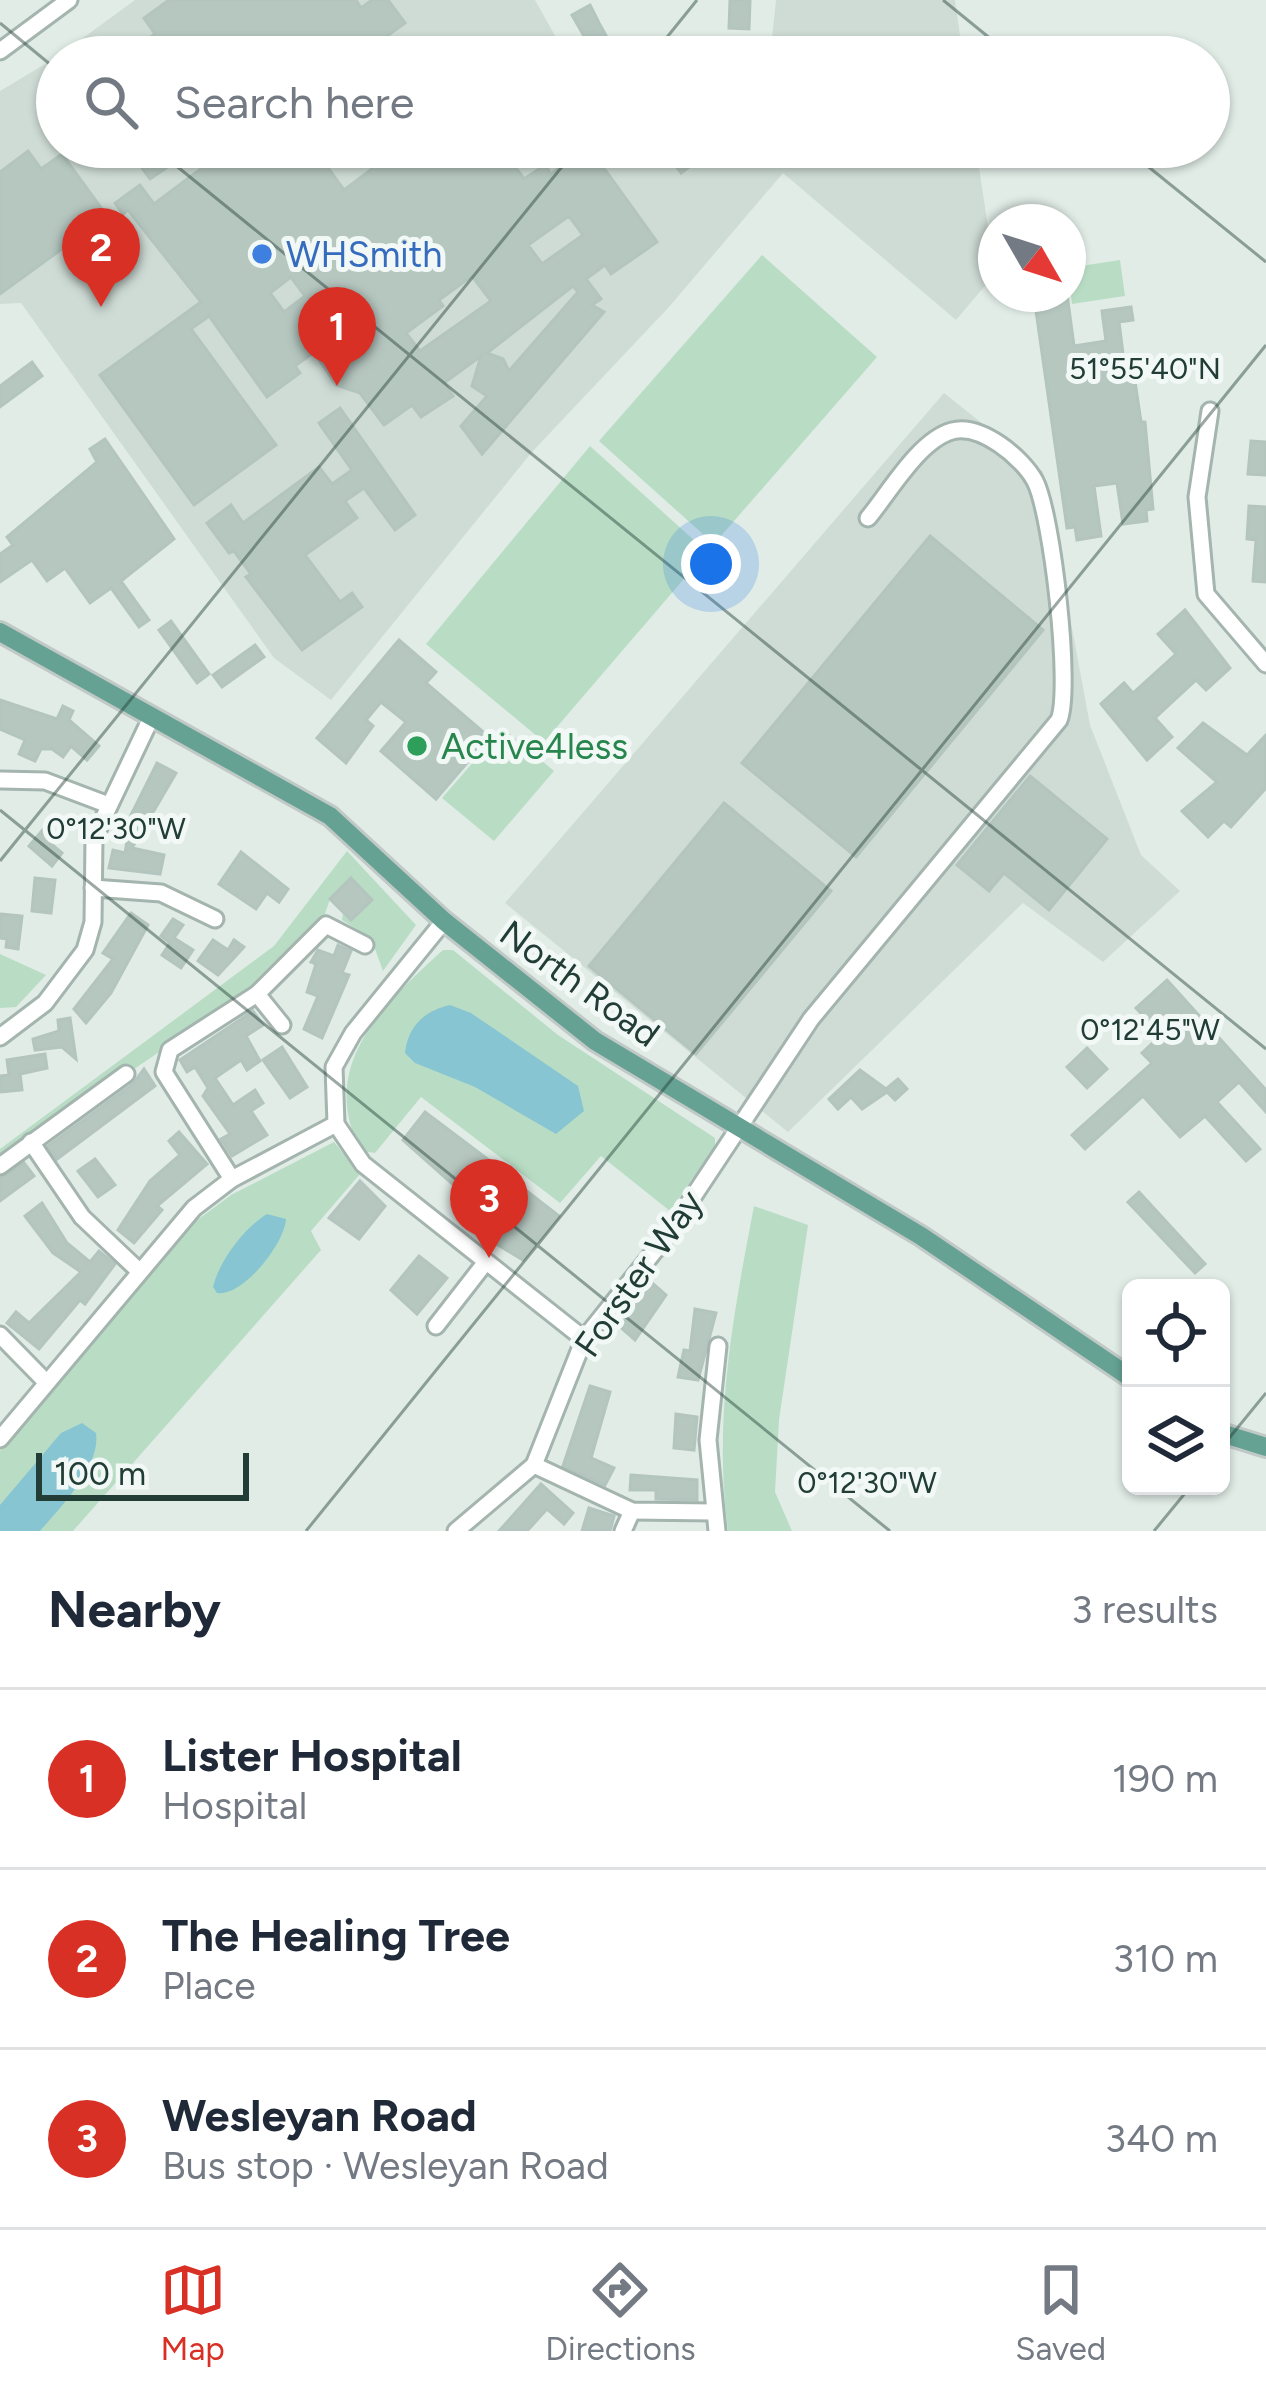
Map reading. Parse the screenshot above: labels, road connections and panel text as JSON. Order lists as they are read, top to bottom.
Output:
{
  "streets": {
    "main road": ["North Road"],
    "street": ["Forster Way"]
  },
  "crossings": [
    ["North Road", "Forster Way"]
  ],
  "places": ["WHSmith", "Active4less"],
  "scale_bar": "100 m",
  "north": "bottom right",
  "page": {
    "search": "Search here",
    "pins": ["2", "1", "3"],
    "scale": "100 m",
    "heading": ["Nearby", "3 results"],
    "list": [
      {
        "mark": "1",
        "name": "Lister Hospital",
        "note": "Hospital",
        "value": "190 m"
      },
      {
        "mark": "2",
        "name": "The Healing Tree",
        "note": "Place",
        "value": "310 m"
      },
      {
        "mark": "3",
        "name": "Wesleyan Road",
        "note": "Bus stop · Wesleyan Road",
        "value": "340 m"
      }
    ],
    "nav": ["Map", "Directions", "Saved"]
  },
  "coordinates": ["51°55'40\"N", "0°12'30\"W", "0°12'45\"W"]
}
